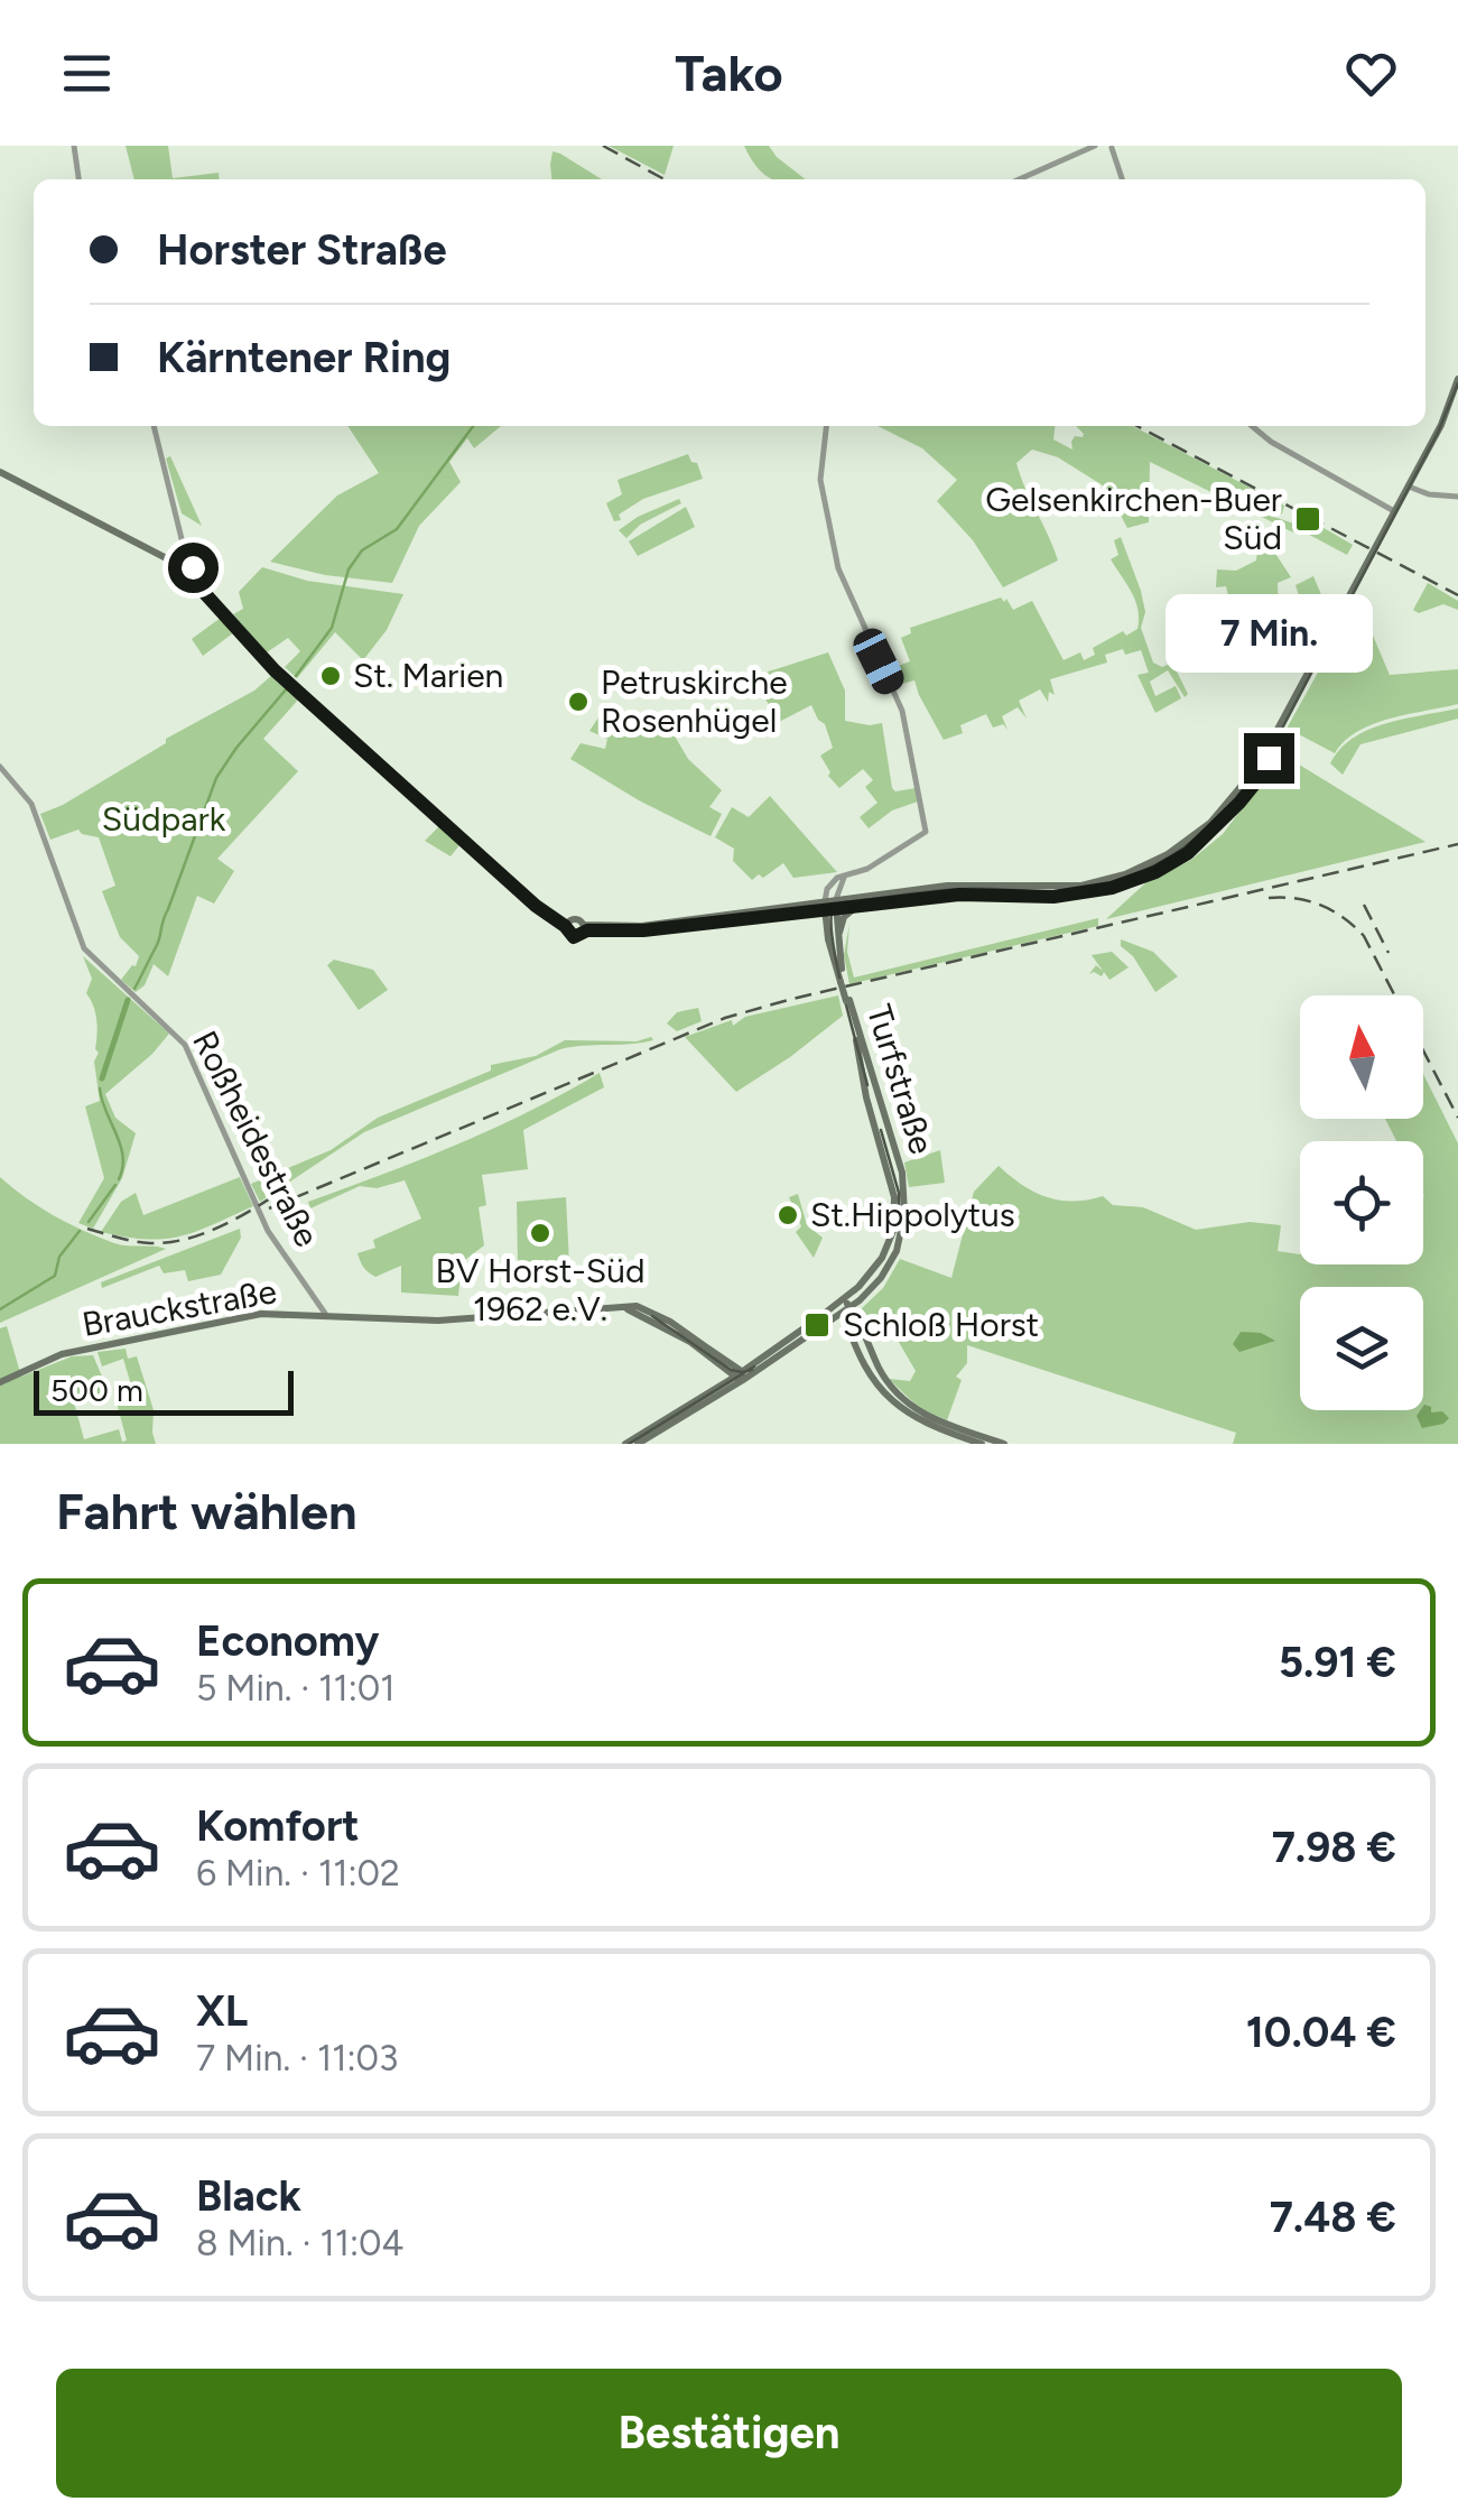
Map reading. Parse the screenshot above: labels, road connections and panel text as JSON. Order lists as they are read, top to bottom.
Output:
{
  "streets": {
    "main road": ["Turfstraße", "Brauckstraße"],
    "street": ["Roßheidestraße"]
  },
  "crossings": [
    ["Roßheidestraße", "Brauckstraße"]
  ],
  "parks": ["Südpark"],
  "places": {
    "transit": ["Gelsenkirchen-Buer Süd", "Schloß Horst"],
    "other": [
      "St. Marien",
      "Petruskirche Rosenhügel",
      "St.Hippolytus",
      "BV Horst-Süd 1962 e.V."
    ]
  },
  "scale_bar": "500 m",
  "north": "top",
  "page": {
    "header": "Tako",
    "banner": ["Horster Straße", "Kärntener Ring"],
    "bubble": "7 Min.",
    "scale": "500 m",
    "heading": "Fahrt wählen",
    "list": [
      {
        "name": "Economy",
        "note": "5 Min. · 11:01",
        "value": "5.91 €"
      },
      {
        "name": "Komfort",
        "note": "6 Min. · 11:02",
        "value": "7.98 €"
      },
      {
        "name": "XL",
        "note": "7 Min. · 11:03",
        "value": "10.04 €"
      },
      {
        "name": "Black",
        "note": "8 Min. · 11:04",
        "value": "7.48 €"
      }
    ],
    "buttons": "Bestätigen"
  }
}
